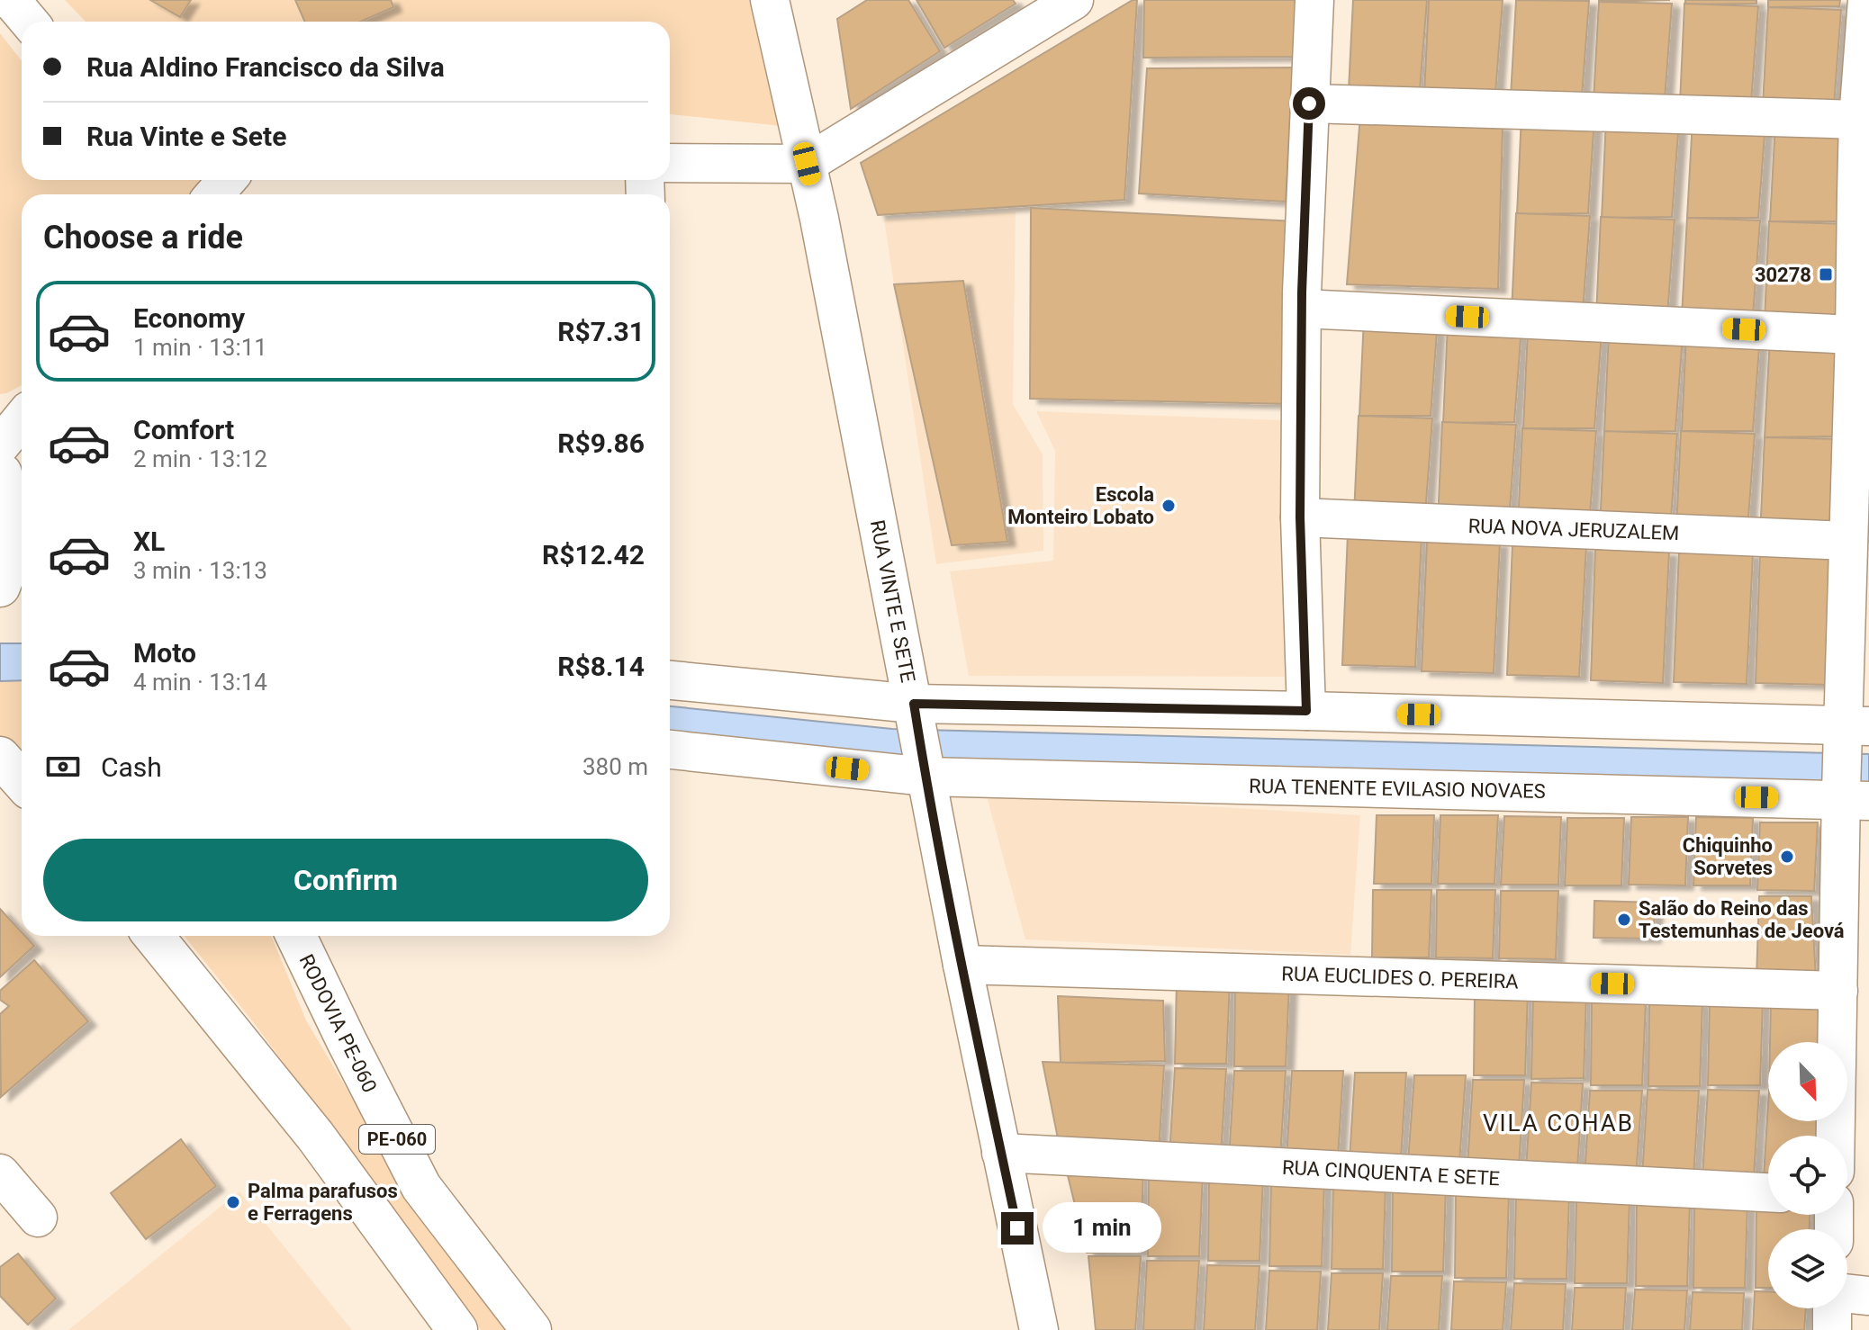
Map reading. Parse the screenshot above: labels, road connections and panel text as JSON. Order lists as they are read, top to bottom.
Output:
{
  "streets": {
    "highway": ["RODOVIA PE-060", "PE-060"],
    "street": [
      "RUA NOVA JERUZALEM",
      "RUA VINTE E SETE",
      "RUA TENENTE EVILASIO NOVAES",
      "RUA EUCLIDES O. PEREIRA",
      "RUA CINQUENTA E SETE"
    ]
  },
  "crossings": [
    ["RUA VINTE E SETE", "RUA TENENTE EVILASIO NOVAES"],
    ["RUA VINTE E SETE", "RUA EUCLIDES O. PEREIRA"],
    ["RUA VINTE E SETE", "RUA CINQUENTA E SETE"]
  ],
  "districts": ["VILA COHAB"],
  "places": {
    "transit": ["30278"],
    "other": [
      "Escola Monteiro Lobato",
      "Chiquinho Sorvetes",
      "Salão do Reino das Testemunhas de Jeová",
      "Palma parafusos e Ferragens"
    ]
  },
  "north": "bottom right",
  "page": {
    "banner": ["Rua Aldino Francisco da Silva", "Rua Vinte e Sete"],
    "heading": "Choose a ride",
    "list": [
      {
        "name": "Economy",
        "note": "1 min · 13:11",
        "value": "R$7.31"
      },
      {
        "name": "Comfort",
        "note": "2 min · 13:12",
        "value": "R$9.86"
      },
      {
        "name": "XL",
        "note": "3 min · 13:13",
        "value": "R$12.42"
      },
      {
        "name": "Moto",
        "note": "4 min · 13:14",
        "value": "R$8.14"
      }
    ],
    "pay": ["Cash", "380 m"],
    "buttons": "Confirm",
    "bubble": "1 min"
  }
}
